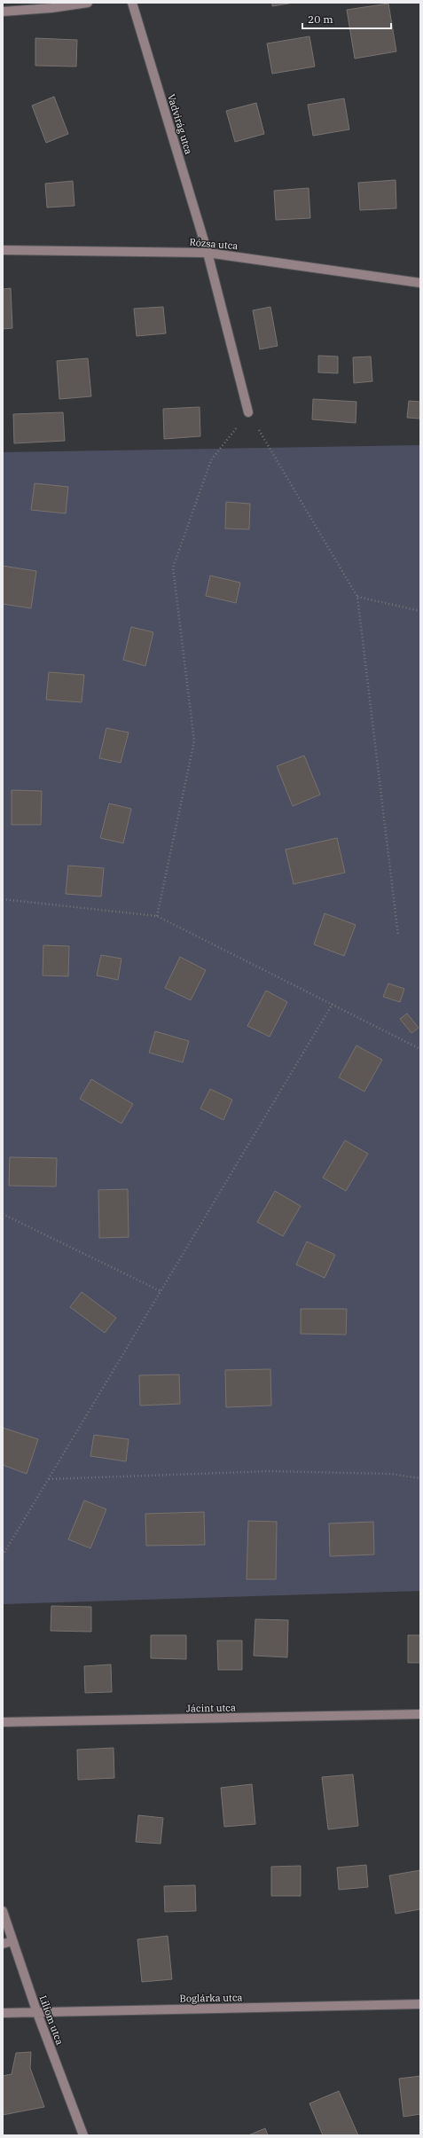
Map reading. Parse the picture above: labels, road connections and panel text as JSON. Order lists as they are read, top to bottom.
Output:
{
  "streets": {
    "street": [
      "Vadvirág utca",
      "Rózsa utca",
      "Jácint utca",
      "Boglárka utca",
      "Liliom utca"
    ]
  },
  "crossings": [
    ["Vadvirág utca", "Rózsa utca"],
    ["Boglárka utca", "Liliom utca"]
  ],
  "scale_bar": "20 m"
}
